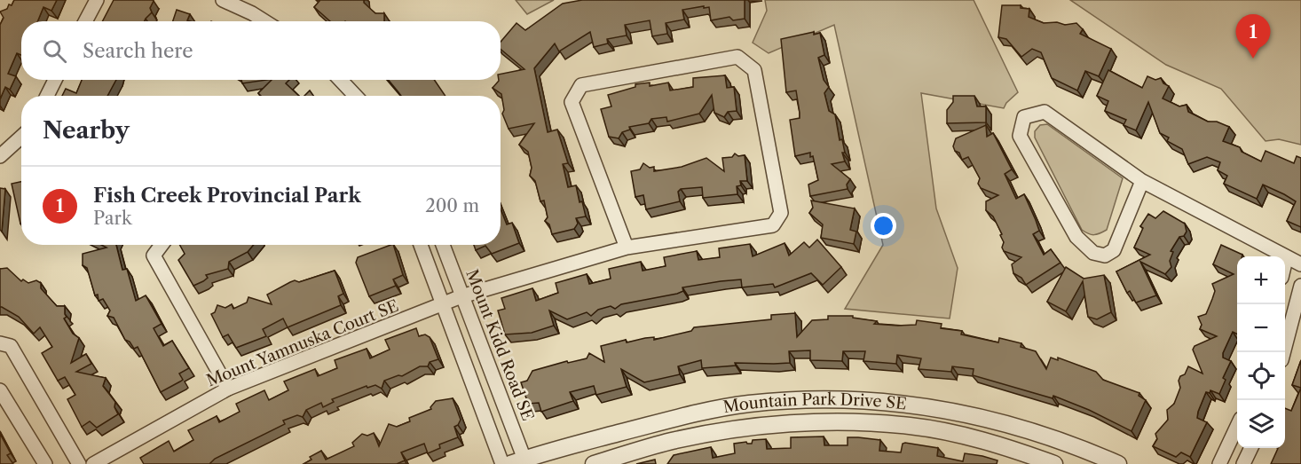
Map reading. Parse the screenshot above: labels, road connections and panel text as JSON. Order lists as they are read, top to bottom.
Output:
{
  "streets": {
    "street": ["Mount Yamnuska Court SE", "Mount Kidd Road SE", "Mountain Park Drive SE"]
  },
  "crossings": [
    ["Mount Yamnuska Court SE", "Mount Kidd Road SE"],
    ["Mount Kidd Road SE", "Mountain Park Drive SE"]
  ],
  "page": {
    "pins": "1",
    "search": "Search here",
    "heading": "Nearby",
    "list": [
      {
        "mark": "1",
        "name": "Fish Creek Provincial Park",
        "note": "Park",
        "value": "200 m"
      }
    ],
    "map_buttons": ["+", "−"]
  }
}
